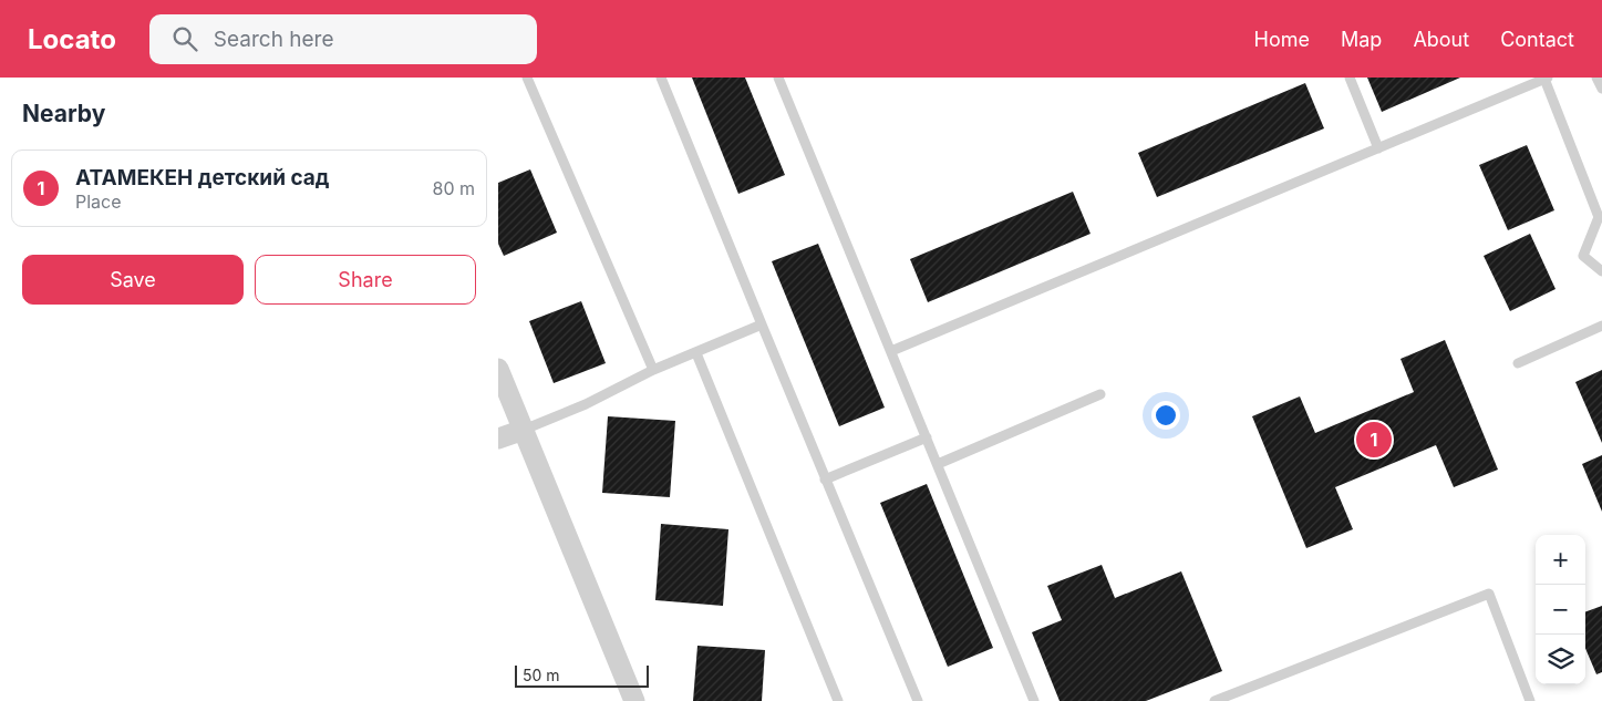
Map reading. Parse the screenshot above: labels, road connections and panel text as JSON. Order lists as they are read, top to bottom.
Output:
{
  "scale_bar": "50 m",
  "page": {
    "header": "Locato",
    "search": "Search here",
    "nav": [
      "Home",
      "Map",
      "About",
      "Contact"
    ],
    "heading": "Nearby",
    "list": [
      {
        "mark": "1",
        "name": "АТАМЕКЕН детский сад",
        "note": "Place",
        "value": "80 m"
      }
    ],
    "buttons": ["Save", "Share"],
    "pins": "1",
    "map_buttons": ["+", "−"],
    "scale": "50 m"
  }
}
